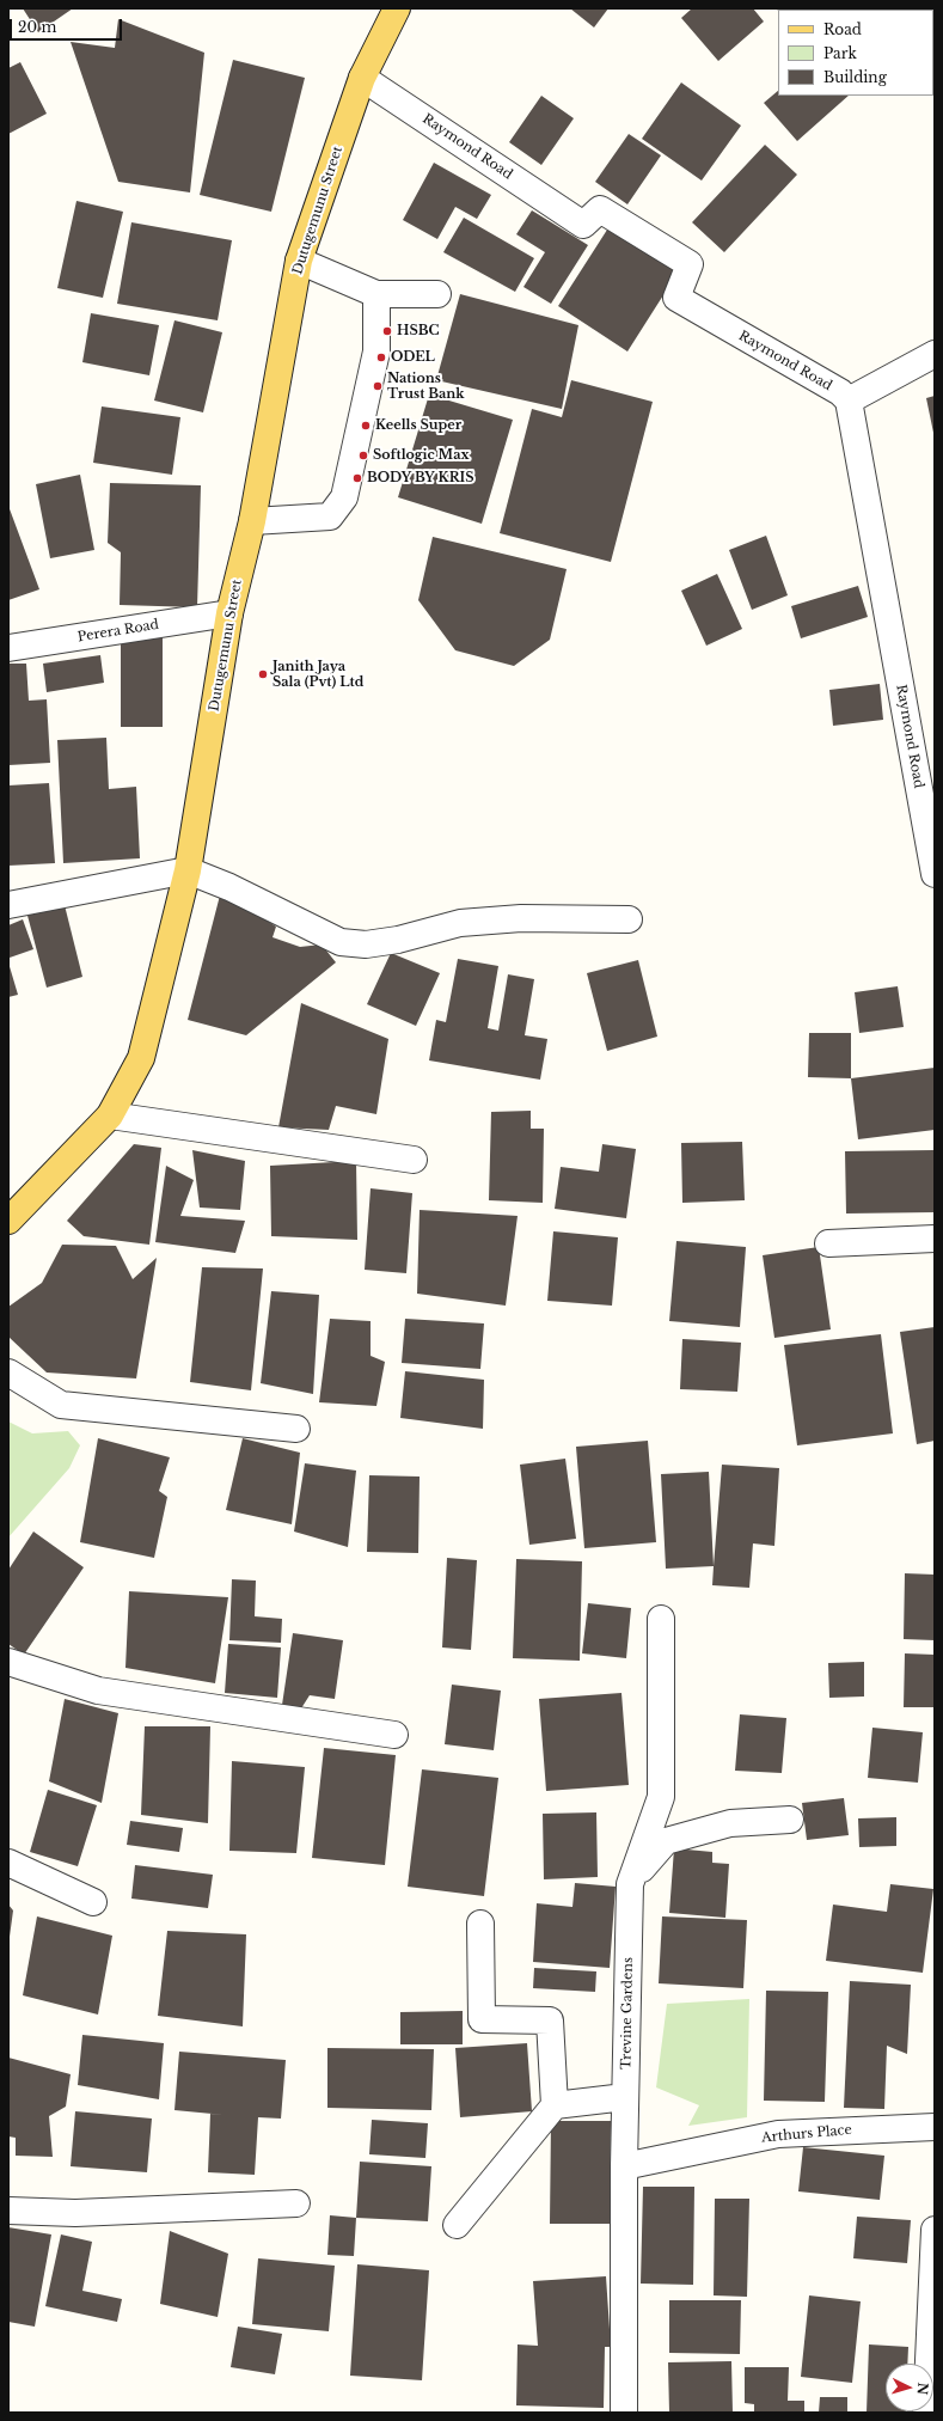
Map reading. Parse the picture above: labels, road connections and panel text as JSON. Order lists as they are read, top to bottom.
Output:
{
  "streets": {
    "main road": ["Dutugemunu Street"],
    "street": [
      "Raymond Road",
      "Perera Road",
      "Trevine Gardens",
      "Arthurs Place"
    ]
  },
  "crossings": [
    ["Raymond Road", "Dutugemunu Street"],
    ["Dutugemunu Street", "Perera Road"],
    ["Trevine Gardens", "Arthurs Place"]
  ],
  "places": [
    "HSBC",
    "ODEL",
    "Nations Trust Bank",
    "Keells Super",
    "Softlogic Max",
    "BODY BY KRIS",
    "Janith Jaya Sala (Pvt) Ltd"
  ],
  "legend": ["Road", "Park", "Building"],
  "scale_bar": "20 m",
  "north": "right"
}
